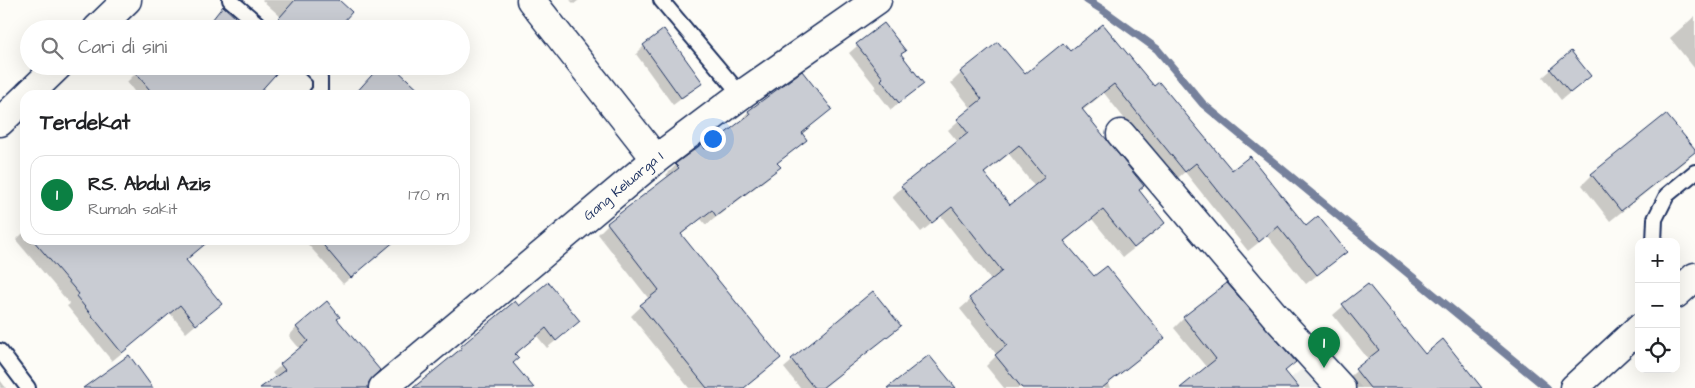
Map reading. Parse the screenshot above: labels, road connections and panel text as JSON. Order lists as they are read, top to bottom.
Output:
{
  "streets": {
    "street": ["Gang Keluarga I"]
  },
  "page": {
    "search": "Cari di sini",
    "heading": "Terdekat",
    "list": [
      {
        "mark": "1",
        "name": "RS. Abdul Azis",
        "note": "Rumah sakit",
        "value": "170 m"
      }
    ],
    "map_buttons": ["+", "−"],
    "pins": "1"
  }
}
